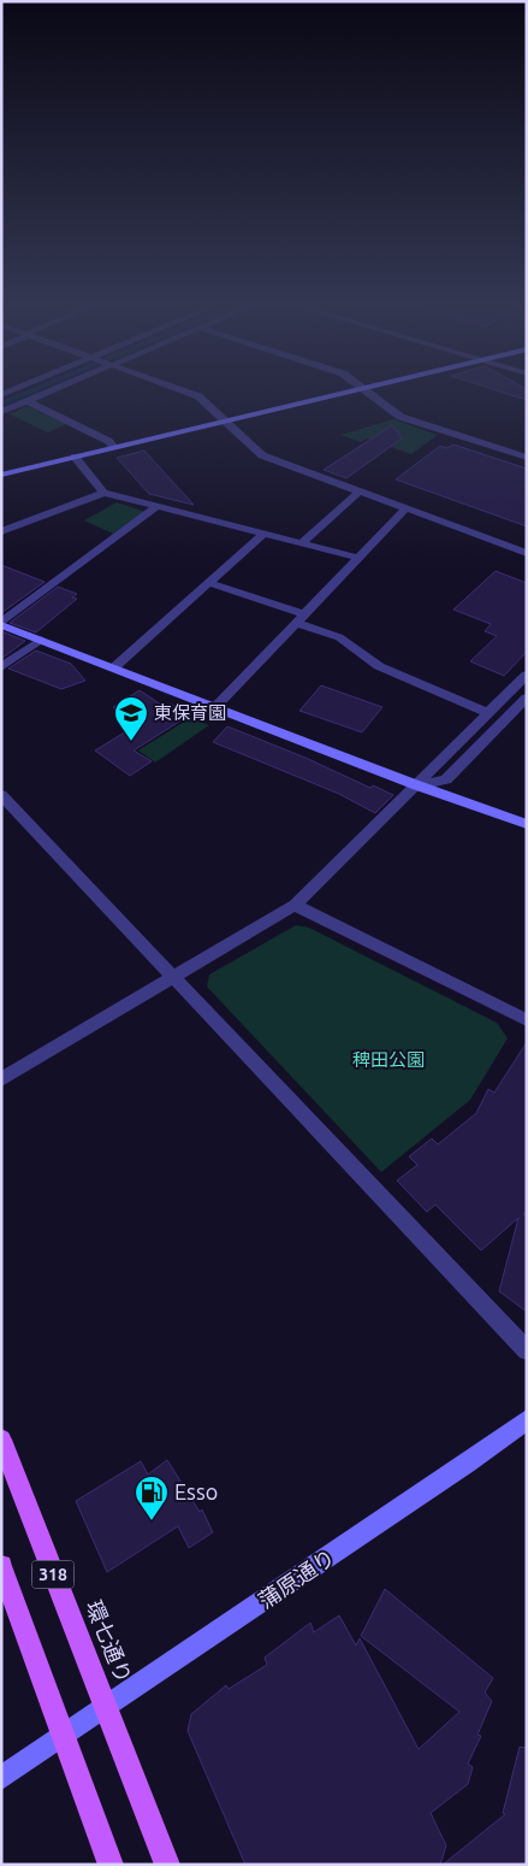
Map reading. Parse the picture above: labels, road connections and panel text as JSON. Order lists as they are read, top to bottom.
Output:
{
  "streets": {
    "main road": ["318", "環七通り"],
    "street": ["蒲原通り"]
  },
  "crossings": [
    ["318", "蒲原通り"],
    ["蒲原通り", "環七通り"]
  ],
  "parks": ["稗田公園"],
  "places": {
    "school or university": ["東保育園"],
    "fuel station": ["Esso"]
  }
}
